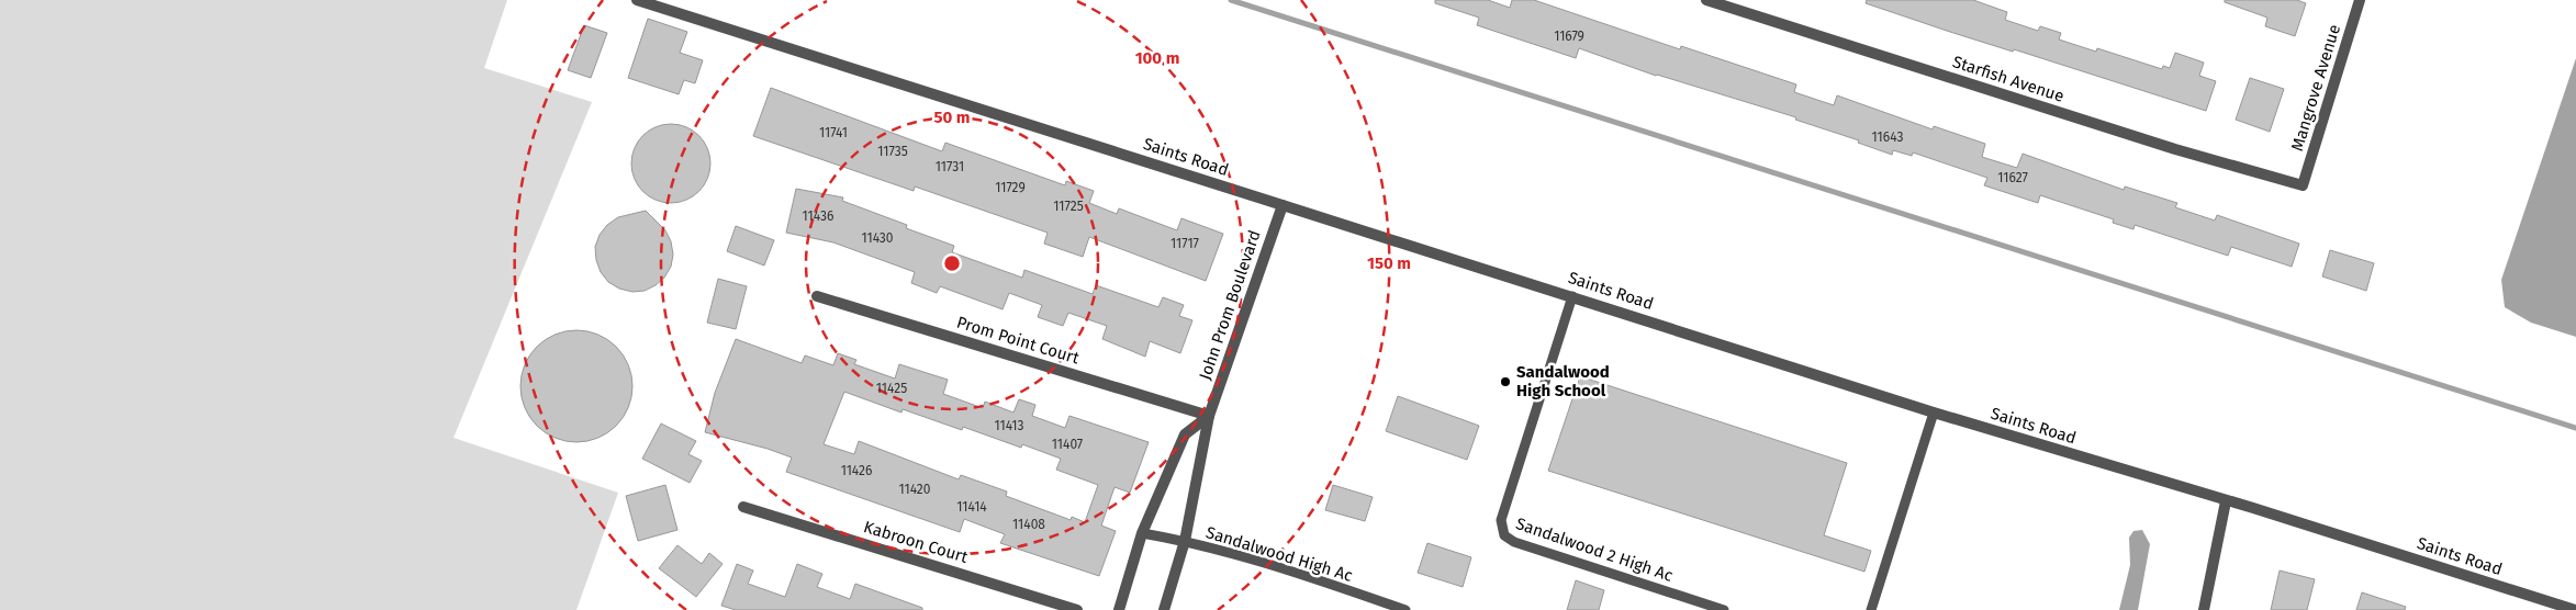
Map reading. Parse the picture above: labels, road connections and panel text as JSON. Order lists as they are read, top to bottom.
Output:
{
  "streets": {
    "street": [
      "Starfish Avenue",
      "Mangrove Avenue",
      "Saints Road",
      "John Prom Boulevard",
      "Prom Point Court",
      "Kabroon Court"
    ],
    "lane": ["Sandalwood 2 High Ac", "Sandalwood High Ac"]
  },
  "crossings": [
    ["Starfish Avenue", "Mangrove Avenue"],
    ["Saints Road", "John Prom Boulevard"],
    ["Saints Road", "Sandalwood 2 High Ac"],
    ["John Prom Boulevard", "Prom Point Court"],
    ["John Prom Boulevard", "Sandalwood High Ac"]
  ],
  "places": ["Sandalwood High School"],
  "house_numbers": [
    "11679",
    "11741",
    "11643",
    "11735",
    "11731",
    "11627",
    "11729",
    "11725",
    "11436",
    "11430",
    "11717",
    "11425",
    "11413",
    "11407",
    "11426",
    "11420",
    "11414",
    "11408"
  ],
  "rings": ["100 m", "50 m", "150 m"]
}
